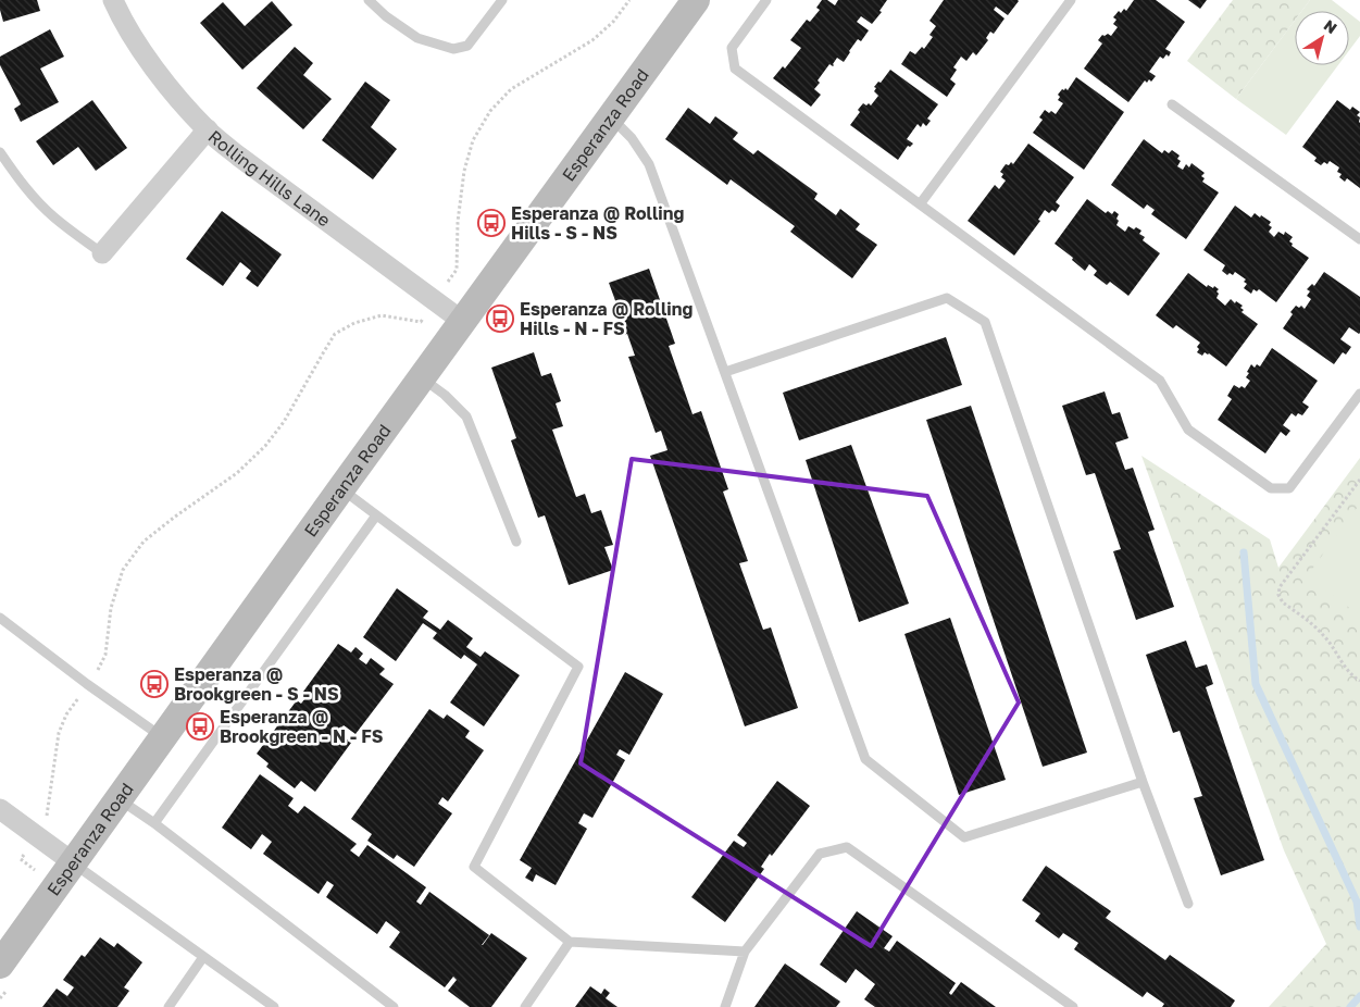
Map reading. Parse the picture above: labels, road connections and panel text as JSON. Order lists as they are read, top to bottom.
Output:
{
  "streets": {
    "street": ["Esperanza Road", "Rolling Hills Lane"]
  },
  "crossings": [
    ["Esperanza Road", "Rolling Hills Lane"]
  ],
  "places": {
    "bus stop": [
      "Esperanza @ Rolling Hills - S - NS",
      "Esperanza @ Rolling Hills - N - FS",
      "Esperanza @ Brookgreen - S - NS",
      "Esperanza @ Brookgreen - N - FS"
    ]
  },
  "north": "top right"
}
